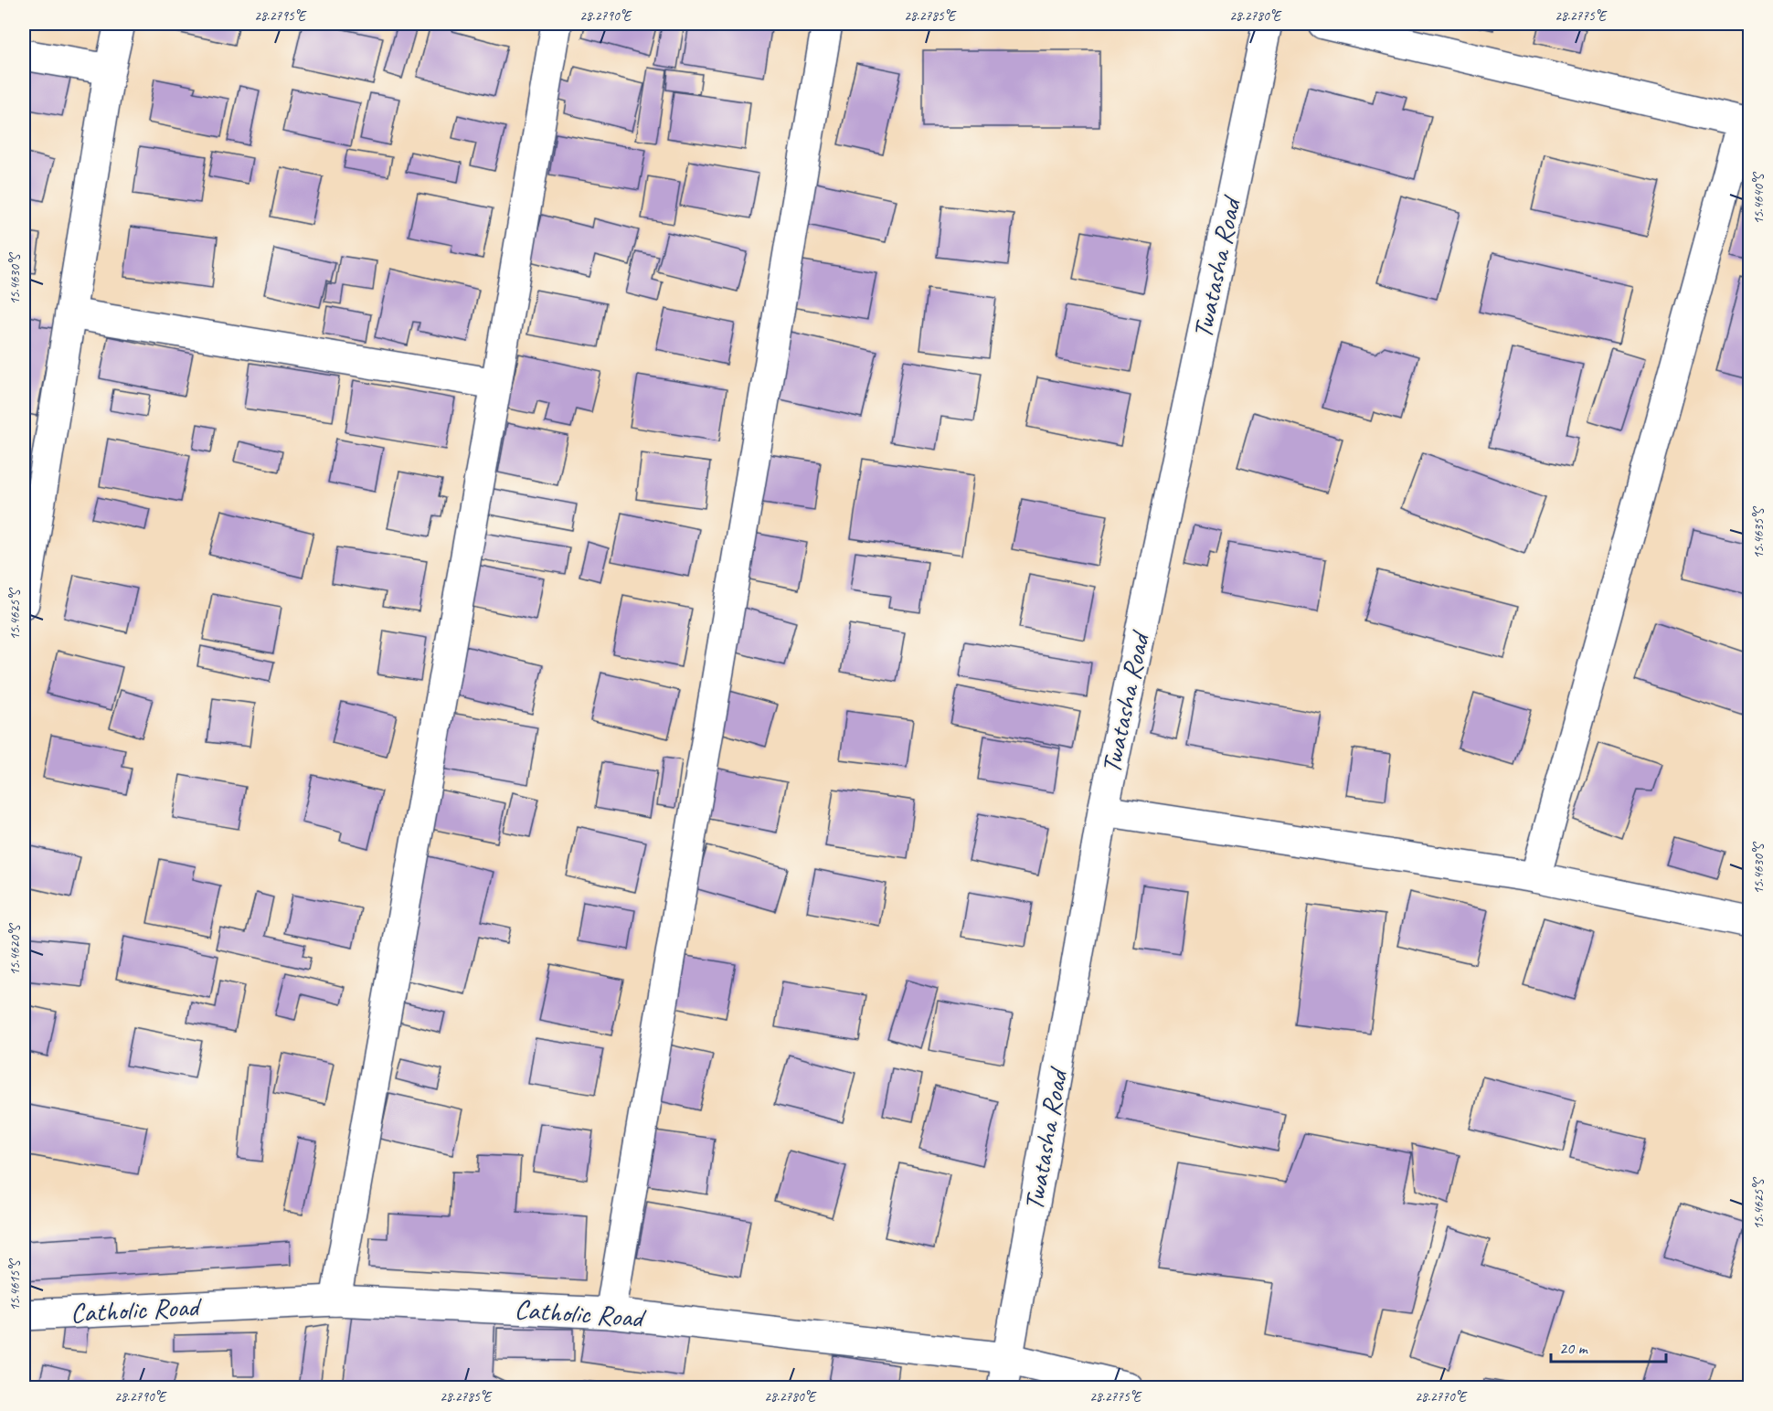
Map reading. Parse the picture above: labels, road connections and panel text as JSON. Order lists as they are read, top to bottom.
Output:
{
  "streets": {
    "street": ["Twatasha Road", "Catholic Road"]
  },
  "crossings": [
    ["Twatasha Road", "Catholic Road"]
  ],
  "scale_bar": "20 m",
  "coordinates": [
    "28.2795°E",
    "28.2790°E",
    "28.2785°E",
    "28.2780°E",
    "28.2775°E",
    "15.4640°S",
    "15.4630°S",
    "15.4635°S",
    "15.4625°S",
    "15.4620°S",
    "15.4615°S",
    "28.2770°E"
  ]
}
